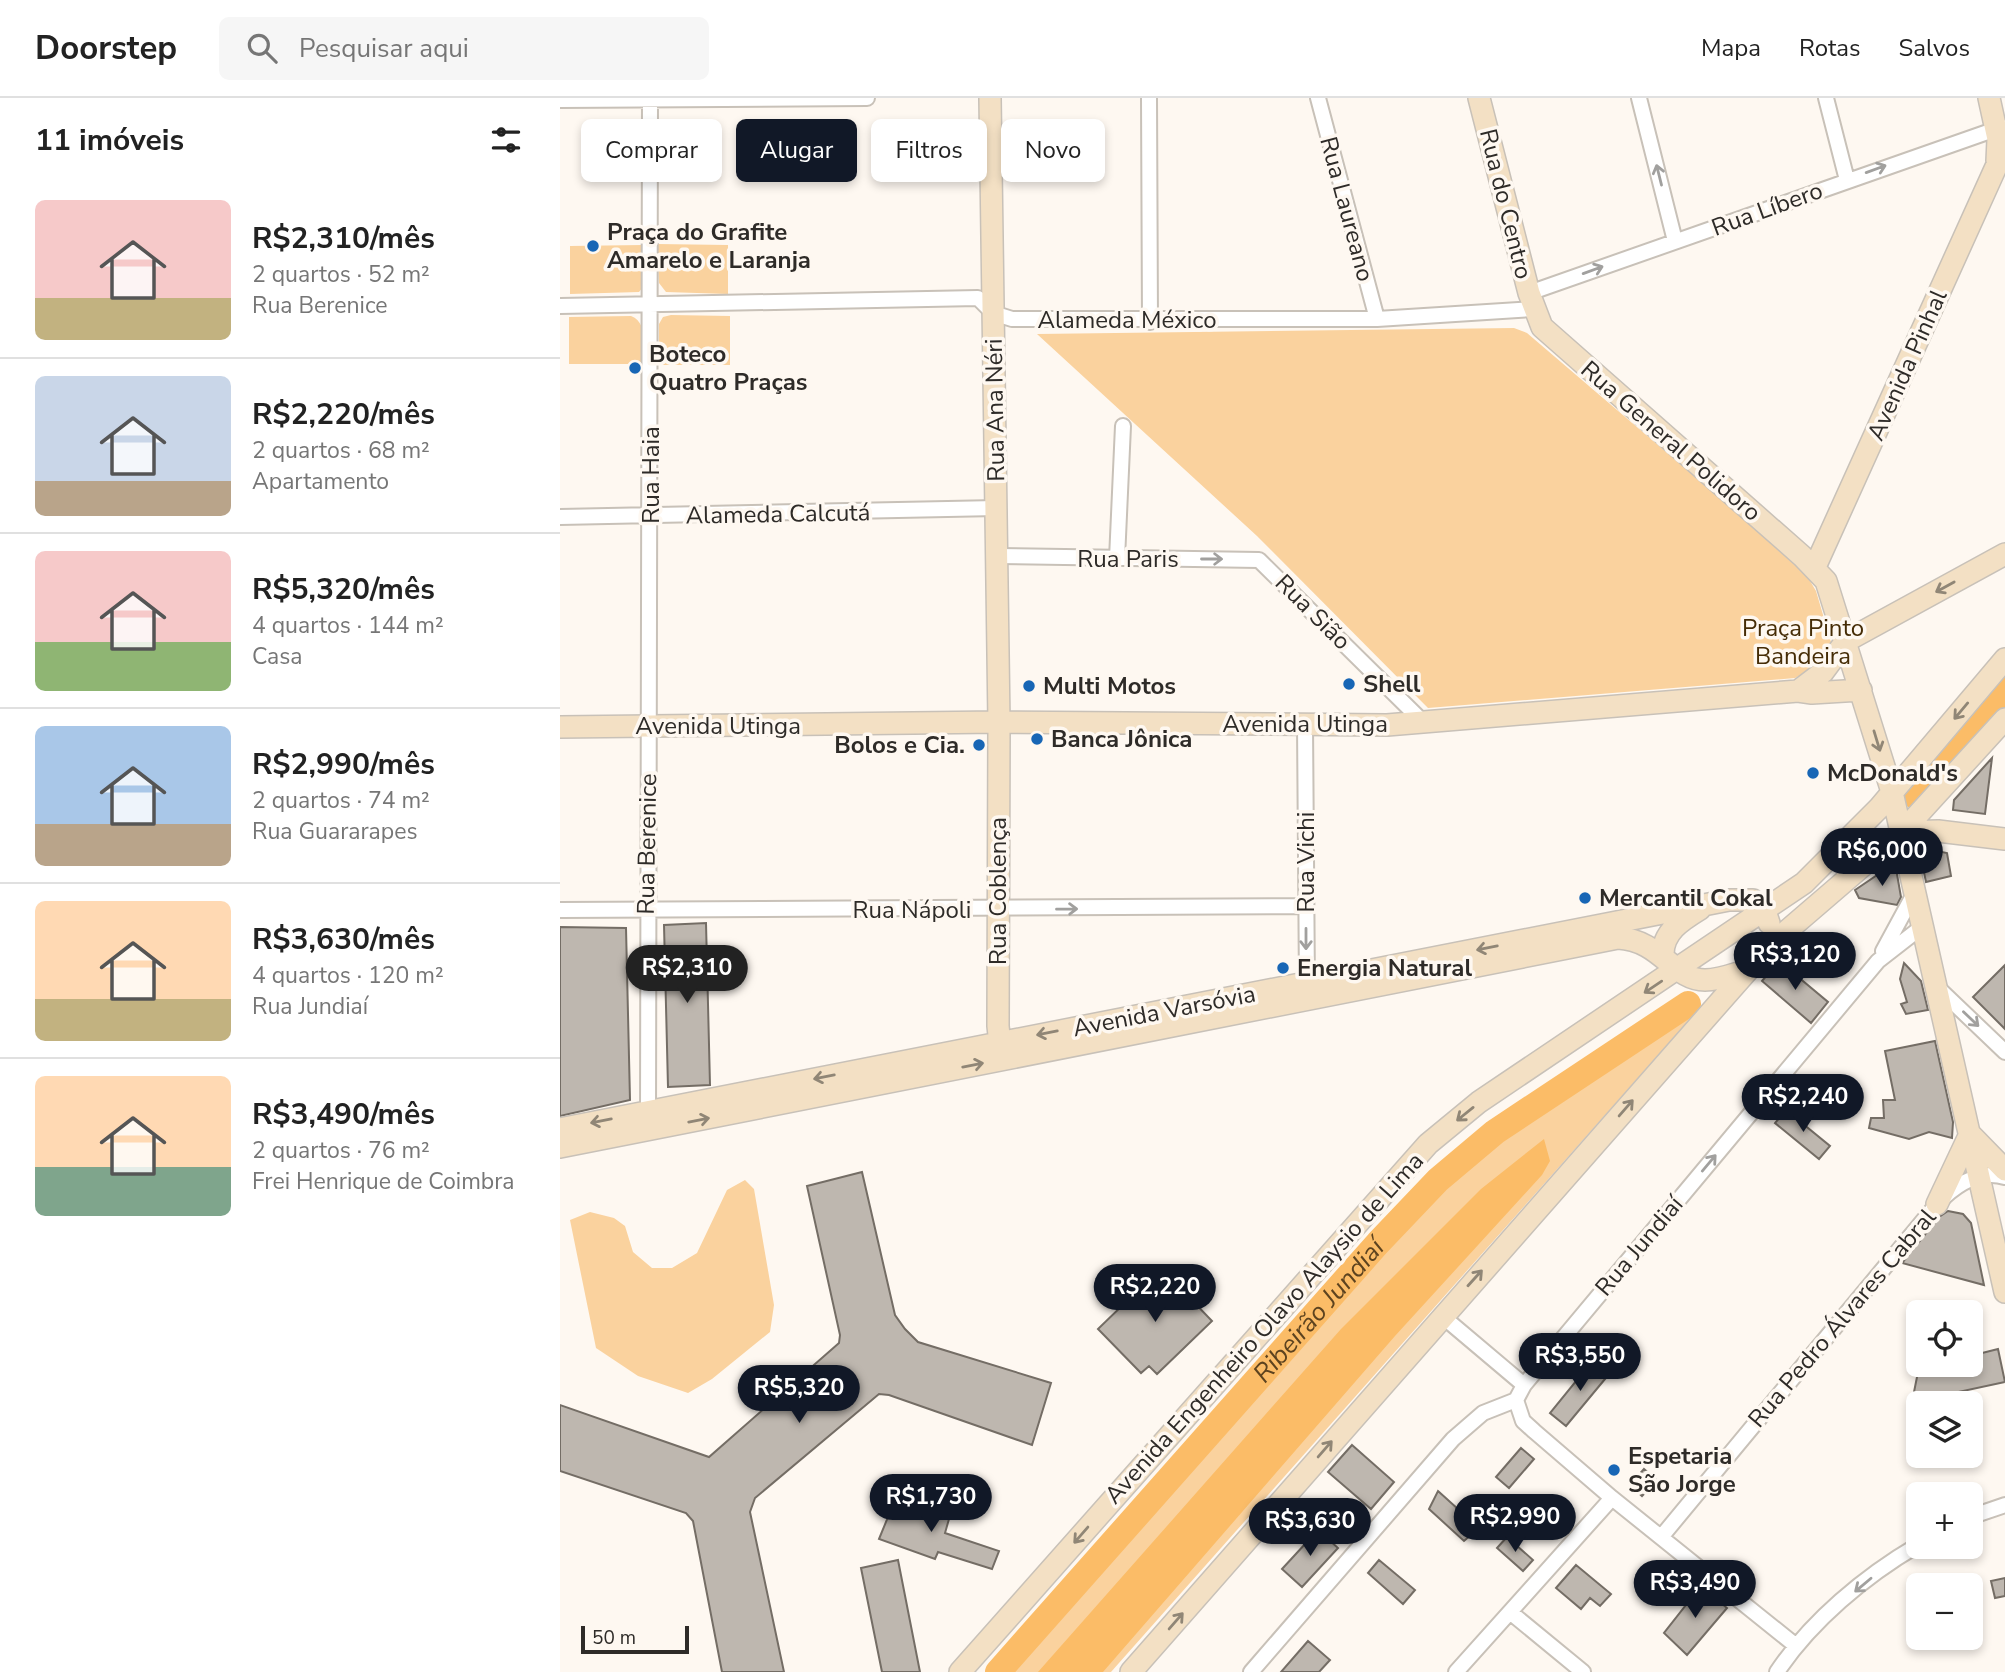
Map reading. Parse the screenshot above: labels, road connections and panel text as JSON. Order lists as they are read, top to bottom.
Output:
{
  "streets": {
    "main road": [
      "Rua do Centro",
      "Avenida Pinhal",
      "Rua Ana Néri",
      "Rua General Polidoro",
      "Avenida Utinga",
      "Rua Coblença",
      "Avenida Varsóvia",
      "Avenida Engenheiro Olavo Alaysio de Lima"
    ],
    "street": [
      "Rua Laureano",
      "Rua Líbero",
      "Alameda México",
      "Rua Haia",
      "Alameda Calcutá",
      "Rua Paris",
      "Rua Sião",
      "Rua Berenice",
      "Rua Vichi",
      "Rua Nápoli",
      "Rua Jundiaí",
      "Rua Pedro Álvares Cabral"
    ]
  },
  "crossings": [
    ["Rua do Centro", "Rua Líbero"],
    ["Rua do Centro", "Alameda México"],
    ["Rua do Centro", "Rua General Polidoro"],
    ["Rua Laureano", "Alameda México"],
    ["Rua Líbero", "Alameda México"],
    ["Rua Líbero", "Avenida Pinhal"],
    ["Rua Líbero", "Rua General Polidoro"],
    ["Alameda México", "Rua Ana Néri"],
    ["Alameda México", "Rua General Polidoro"],
    ["Alameda México", "Rua Haia"],
    ["Avenida Pinhal", "Rua General Polidoro"],
    ["Rua Ana Néri", "Alameda Calcutá"],
    ["Rua Ana Néri", "Rua Paris"],
    ["Rua Ana Néri", "Avenida Utinga"],
    ["Rua Ana Néri", "Rua Coblença"],
    ["Rua Haia", "Alameda Calcutá"],
    ["Rua Haia", "Avenida Utinga"],
    ["Rua Haia", "Rua Berenice"],
    ["Rua Paris", "Rua Sião"],
    ["Rua Sião", "Avenida Utinga"],
    ["Avenida Utinga", "Rua Berenice"],
    ["Avenida Utinga", "Rua Vichi"],
    ["Avenida Utinga", "Rua Coblença"],
    ["Rua Berenice", "Rua Nápoli"],
    ["Rua Berenice", "Avenida Varsóvia"],
    ["Rua Vichi", "Rua Nápoli"],
    ["Rua Vichi", "Avenida Varsóvia"],
    ["Rua Coblença", "Rua Nápoli"],
    ["Rua Coblença", "Avenida Varsóvia"],
    ["Avenida Varsóvia", "Avenida Engenheiro Olavo Alaysio de Lima"]
  ],
  "one_way": [
    "Rua Líbero",
    "Rua Paris",
    "Rua Nápoli",
    "Rua Jundiaí"
  ],
  "water": ["Ribeirão Jundiaí"],
  "parks": ["Praça Pinto Bandeira"],
  "places": [
    "Praça do Grafite Amarelo e Laranja",
    "Boteco Quatro Praças",
    "Shell",
    "Multi Motos",
    "Banca Jônica",
    "Bolos e Cia.",
    "McDonald's",
    "Mercantil Cokal",
    "Energia Natural",
    "Espetaria São Jorge"
  ],
  "scale_bar": "50 m",
  "page": {
    "header": "Doorstep",
    "search": "Pesquisar aqui",
    "nav": ["Mapa", "Rotas", "Salvos"],
    "heading": "11 imóveis",
    "chip": [
      "Comprar",
      "Alugar",
      "Filtros",
      "Novo"
    ],
    "list": [
      {
        "name": "R$2,310/mês",
        "note": "2 quartos · 52 m² · Rua Berenice"
      },
      {
        "name": "R$2,220/mês",
        "note": "2 quartos · 68 m² · Apartamento"
      },
      {
        "name": "R$5,320/mês",
        "note": "4 quartos · 144 m² · Casa"
      },
      {
        "name": "R$2,990/mês",
        "note": "2 quartos · 74 m² · Rua Guararapes"
      },
      {
        "name": "R$3,630/mês",
        "note": "4 quartos · 120 m² · Rua Jundiaí"
      },
      {
        "name": "R$3,490/mês",
        "note": "2 quartos · 76 m² · Frei Henrique de Coimbra"
      }
    ],
    "price": [
      "R$6,000",
      "R$3,120",
      "R$2,310",
      "R$2,240",
      "R$2,220",
      "R$3,550",
      "R$5,320",
      "R$1,730",
      "R$2,990",
      "R$3,630",
      "R$3,490"
    ],
    "map_buttons": ["+", "−"],
    "scale": "50 m"
  }
}
